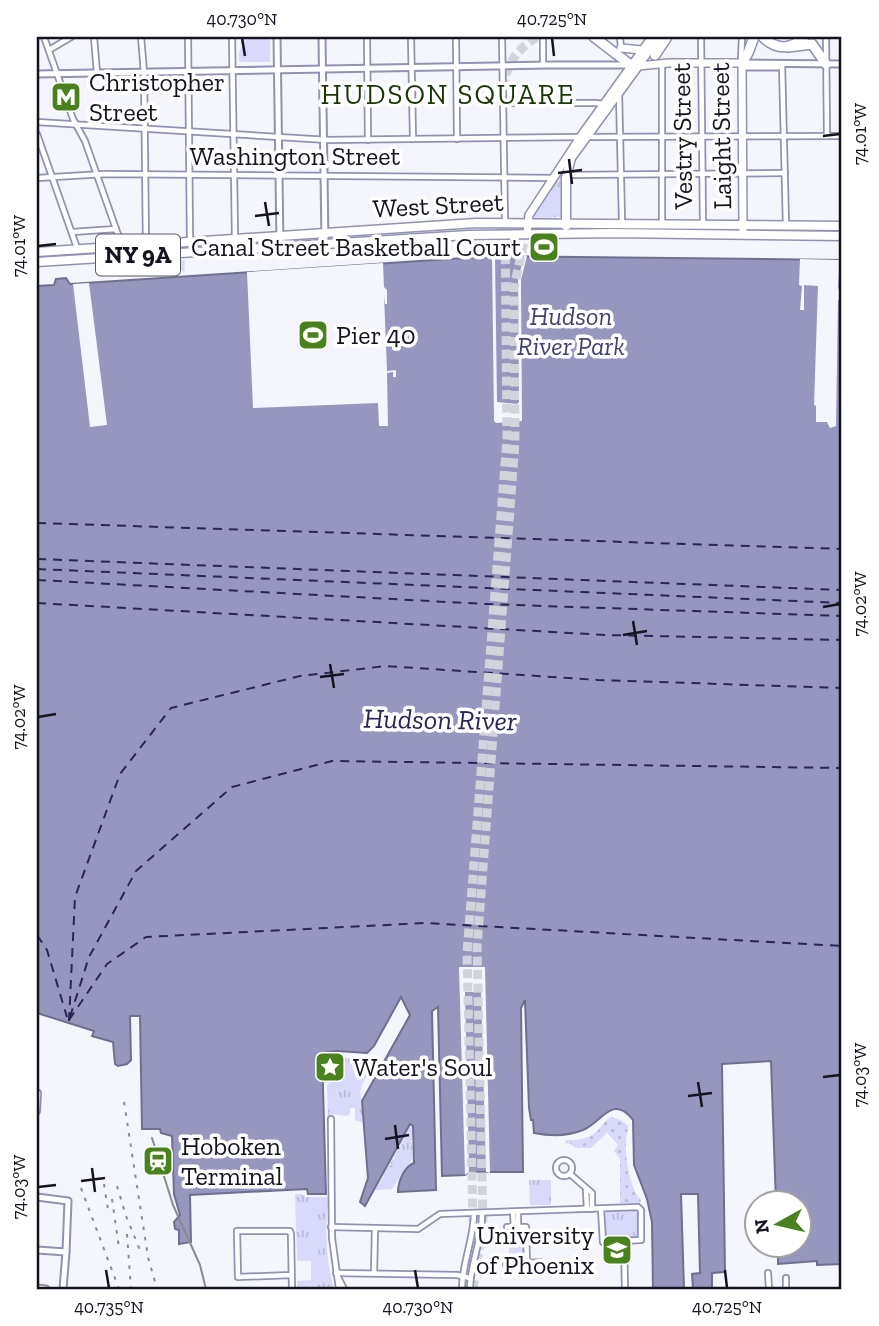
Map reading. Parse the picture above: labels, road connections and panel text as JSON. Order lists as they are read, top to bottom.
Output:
{
  "streets": {
    "highway": ["West Street", "NY 9A"],
    "main road": ["Laight Street"],
    "street": ["Vestry Street", "Washington Street"]
  },
  "crossings": [
    ["Vestry Street", "West Street"],
    ["Laight Street", "West Street"]
  ],
  "districts": ["HUDSON SQUARE"],
  "water": ["Hudson River"],
  "parks": ["Hudson River Park"],
  "places": {
    "metro station": ["Christopher Street"],
    "sports": ["Canal Street Basketball Court", "Pier 40"],
    "place": ["Water's Soul"],
    "station": ["Hoboken Terminal"],
    "school or university": ["University of Phoenix"]
  },
  "north": "left",
  "coordinates": [
    "40.730°N",
    "40.725°N",
    "74.01°W",
    "74.02°W",
    "74.03°W",
    "40.735°N"
  ]
}
